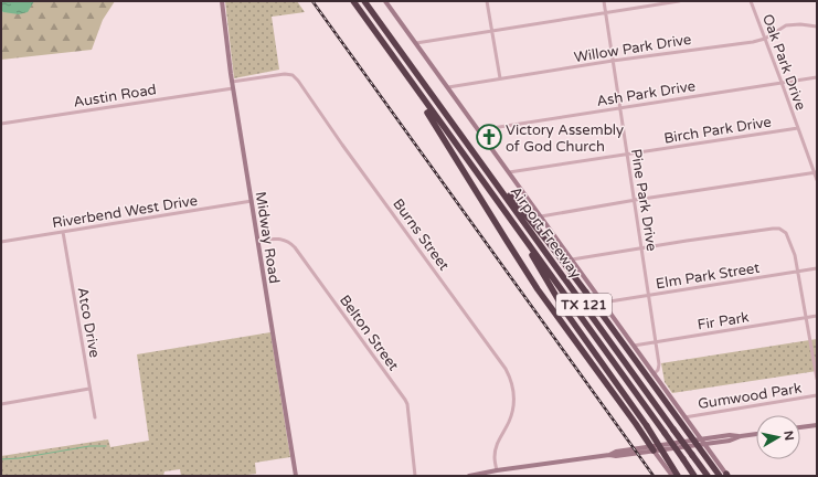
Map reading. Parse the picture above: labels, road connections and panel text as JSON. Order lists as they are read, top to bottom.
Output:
{
  "streets": {
    "highway": ["Airport Freeway", "TX 121"],
    "main road": ["Midway Road"],
    "street": [
      "Willow Park Drive",
      "Oak Park Drive",
      "Ash Park Drive",
      "Austin Road",
      "Birch Park Drive",
      "Pine Park Drive",
      "Riverbend West Drive",
      "Burns Street",
      "Elm Park Street",
      "Fir Park",
      "Atco Drive",
      "Belton Street",
      "Gumwood Park"
    ]
  },
  "crossings": [
    ["Willow Park Drive", "Oak Park Drive"],
    ["Willow Park Drive", "Pine Park Drive"],
    ["Willow Park Drive", "Airport Freeway"],
    ["Oak Park Drive", "Ash Park Drive"],
    ["Oak Park Drive", "Birch Park Drive"],
    ["Ash Park Drive", "Pine Park Drive"],
    ["Ash Park Drive", "Airport Freeway"],
    ["Austin Road", "Midway Road"],
    ["Birch Park Drive", "Pine Park Drive"],
    ["Birch Park Drive", "Airport Freeway"],
    ["Pine Park Drive", "Airport Freeway"],
    ["Pine Park Drive", "Elm Park Street"],
    ["Pine Park Drive", "Fir Park"],
    ["Riverbend West Drive", "Midway Road"],
    ["Riverbend West Drive", "Atco Drive"],
    ["Airport Freeway", "Elm Park Street"],
    ["Airport Freeway", "Fir Park"],
    ["Airport Freeway", "Gumwood Park"],
    ["Burns Street", "Midway Road"],
    ["Midway Road", "Belton Street"]
  ],
  "places": {
    "church": ["Victory Assembly of God Church"]
  },
  "north": "right"
}
